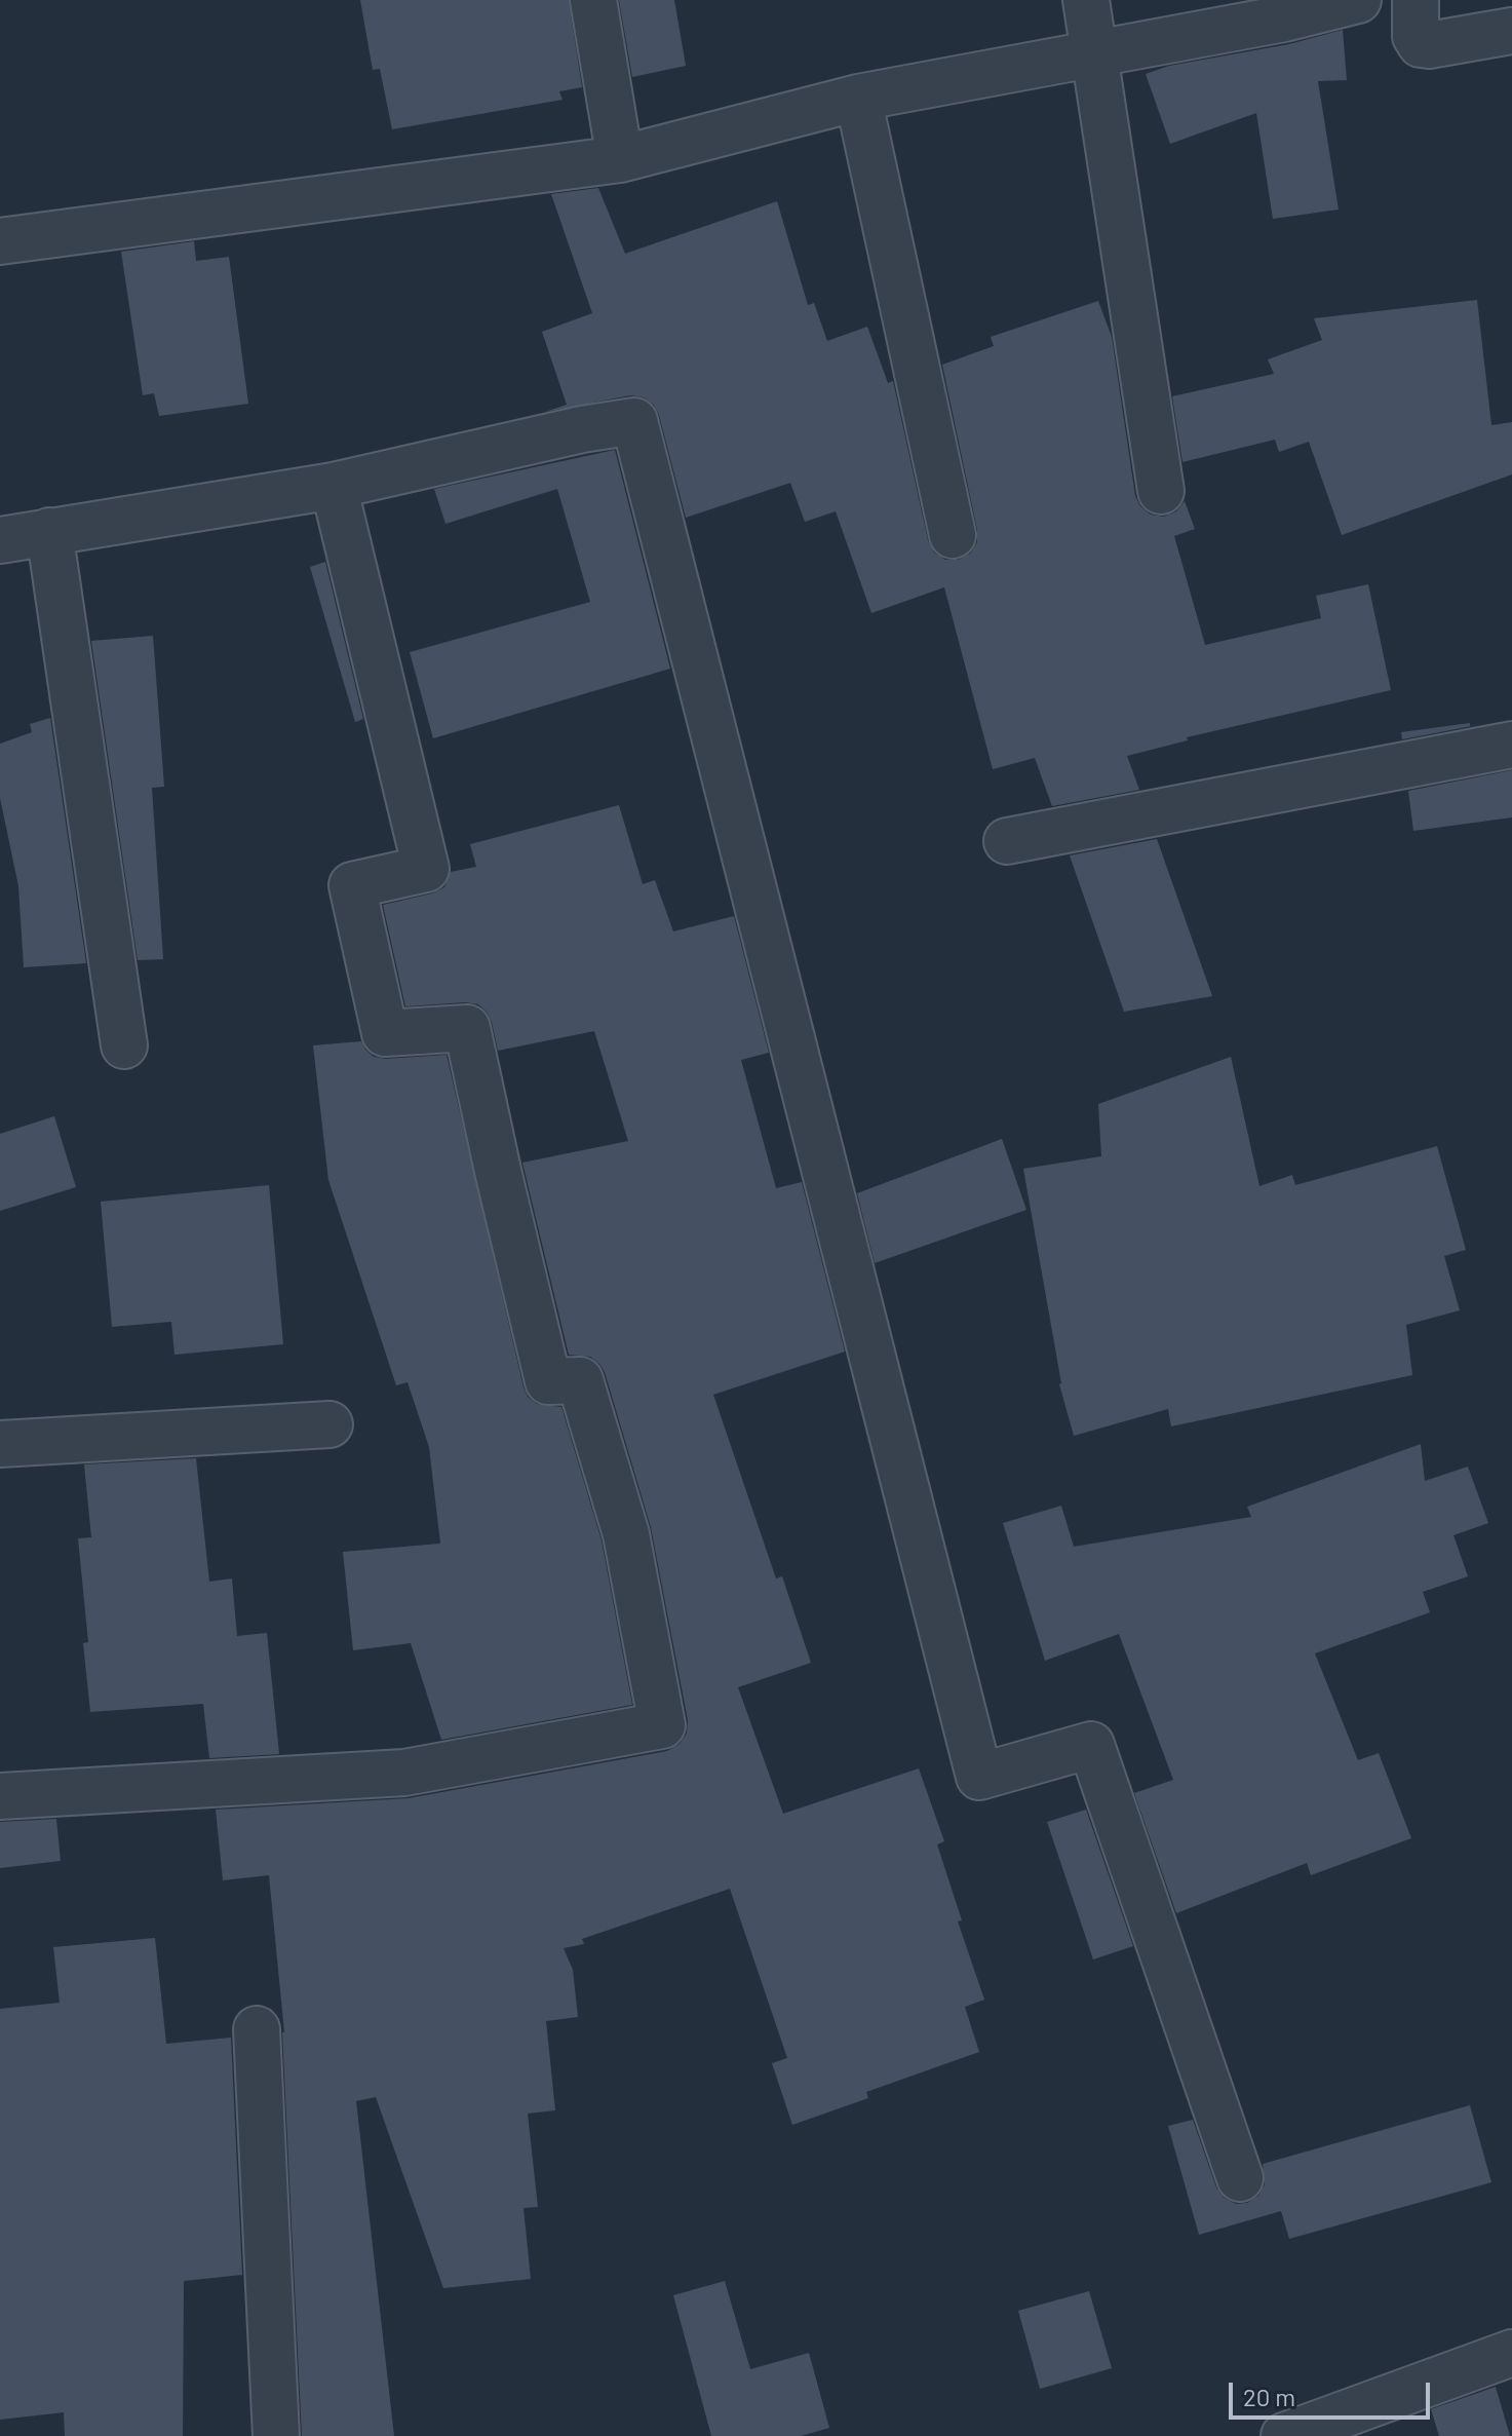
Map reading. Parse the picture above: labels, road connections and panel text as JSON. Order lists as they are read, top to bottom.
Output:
{
  "scale_bar": "20 m"
}
